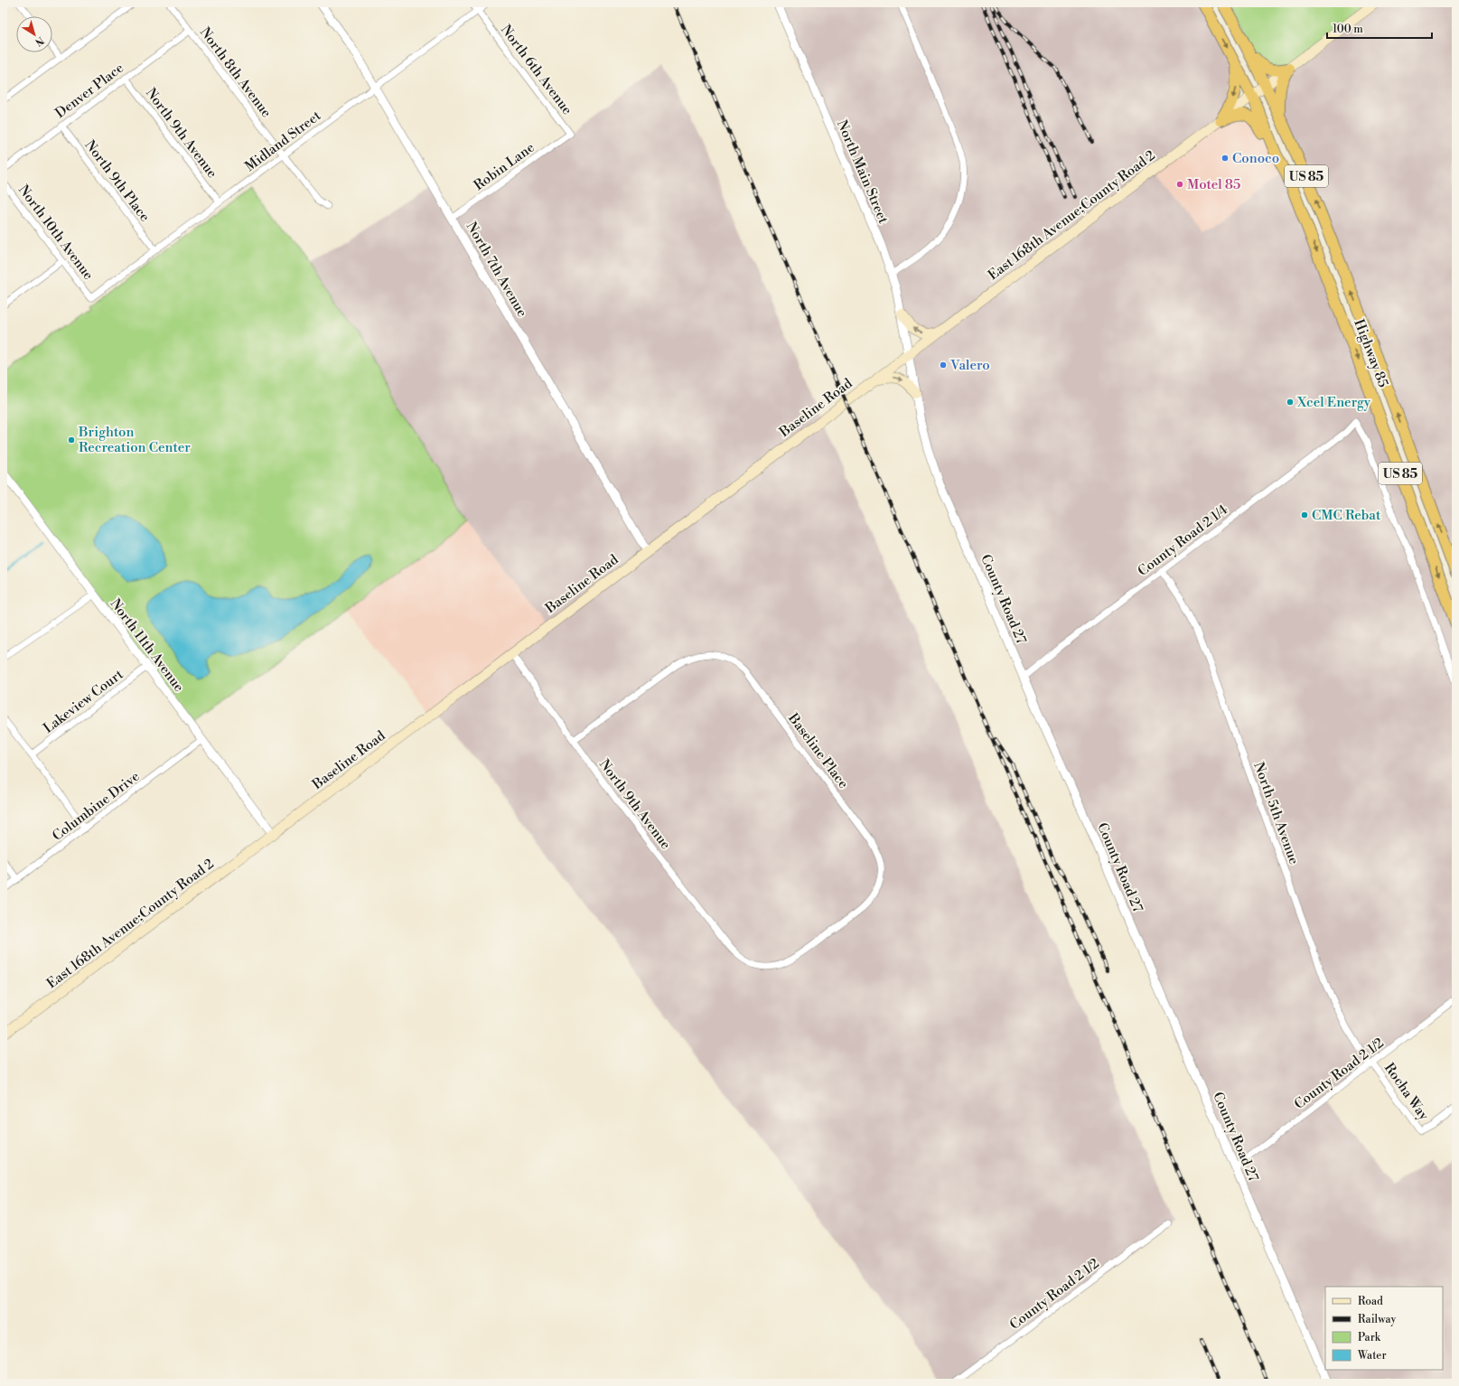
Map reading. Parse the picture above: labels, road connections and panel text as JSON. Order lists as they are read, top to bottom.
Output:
{
  "streets": {
    "highway": ["US 85", "Highway 85"],
    "main road": ["East 168th Avenue;County Road 2", "Baseline Road"],
    "street": [
      "North 6th Avenue",
      "North 8th Avenue",
      "Denver Place",
      "North 9th Avenue",
      "Midland Street",
      "Robin Lane",
      "North Main Street",
      "North 9th Place",
      "North 10th Avenue",
      "North 7th Avenue",
      "County Road 2 1/4",
      "County Road 27",
      "North 11th Avenue",
      "Lakeview Court",
      "Baseline Place",
      "Columbine Drive",
      "North 5th Avenue",
      "County Road 2 1/2",
      "Rocha Way"
    ]
  },
  "crossings": [
    ["North 6th Avenue", "Midland Street"],
    ["North 6th Avenue", "Robin Lane"],
    ["North 8th Avenue", "Denver Place"],
    ["North 8th Avenue", "Midland Street"],
    ["Denver Place", "North 9th Avenue"],
    ["Denver Place", "North 9th Place"],
    ["North 9th Avenue", "Midland Street"],
    ["North 9th Avenue", "Baseline Road"],
    ["North 9th Avenue", "Baseline Place"],
    ["Midland Street", "North 9th Place"],
    ["Midland Street", "North 10th Avenue"],
    ["Midland Street", "North 7th Avenue"],
    ["Robin Lane", "North 7th Avenue"],
    ["North Main Street", "East 168th Avenue;County Road 2"],
    ["North Main Street", "Baseline Road"],
    ["North Main Street", "County Road 27"],
    ["US 85", "East 168th Avenue;County Road 2"],
    ["US 85", "Highway 85"],
    ["East 168th Avenue;County Road 2", "Highway 85"],
    ["East 168th Avenue;County Road 2", "Baseline Road"],
    ["East 168th Avenue;County Road 2", "County Road 27"],
    ["East 168th Avenue;County Road 2", "North 11th Avenue"],
    ["North 7th Avenue", "Baseline Road"],
    ["Baseline Road", "County Road 27"],
    ["Baseline Road", "North 11th Avenue"],
    ["County Road 2 1/4", "County Road 27"],
    ["County Road 2 1/4", "North 5th Avenue"],
    ["County Road 27", "County Road 2 1/2"],
    ["North 11th Avenue", "Lakeview Court"],
    ["North 11th Avenue", "Columbine Drive"],
    ["North 5th Avenue", "County Road 2 1/2"],
    ["North 5th Avenue", "Rocha Way"],
    ["County Road 2 1/2", "Rocha Way"]
  ],
  "places": [
    "Conoco",
    "Motel 85",
    "Valero",
    "Xcel Energy",
    "Brighton Recreation Center",
    "CMC Rebat"
  ],
  "legend": [
    "Road",
    "Railway",
    "Park",
    "Water"
  ],
  "scale_bar": "100 m",
  "north": "bottom right"
}
